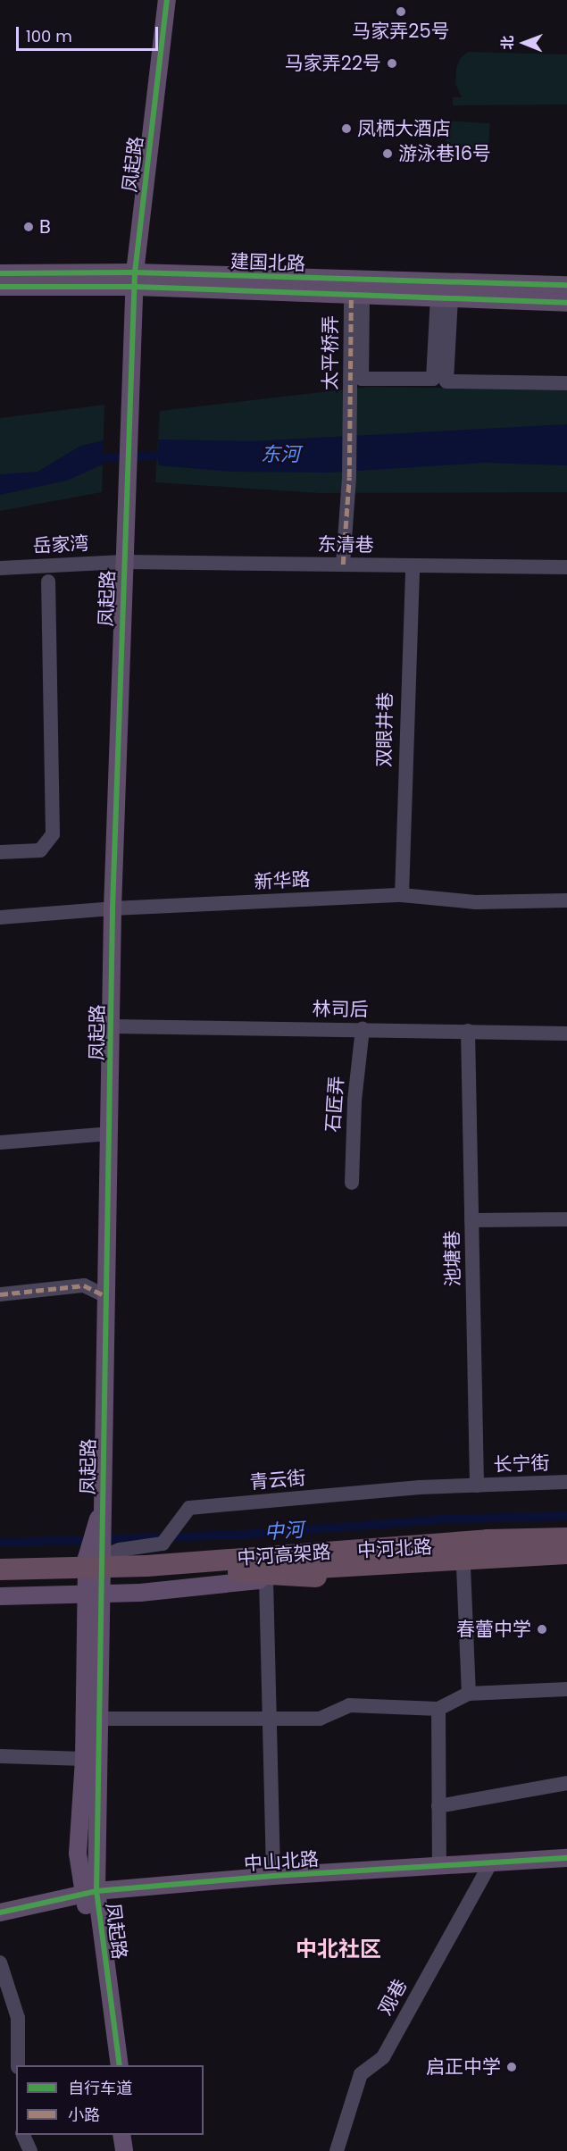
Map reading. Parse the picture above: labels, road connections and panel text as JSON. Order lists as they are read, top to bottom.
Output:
{
  "streets": {
    "highway": ["中河高架路"],
    "main road": [
      "凤起路",
      "建国北路",
      "中河北路",
      "中山北路"
    ],
    "street": [
      "太平桥弄",
      "岳家湾",
      "东清巷",
      "双眼井巷",
      "新华路",
      "林司后",
      "石匠弄",
      "池塘巷",
      "长宁街",
      "青云街",
      "观巷"
    ]
  },
  "crossings": [
    ["凤起路", "建国北路"],
    ["凤起路", "岳家湾"],
    ["凤起路", "东清巷"],
    ["凤起路", "新华路"],
    ["凤起路", "林司后"],
    ["凤起路", "青云街"],
    ["凤起路", "中河北路"],
    ["凤起路", "中山北路"],
    ["建国北路", "太平桥弄"],
    ["太平桥弄", "东清巷"],
    ["岳家湾", "东清巷"],
    ["东清巷", "双眼井巷"],
    ["双眼井巷", "新华路"],
    ["林司后", "石匠弄"],
    ["林司后", "池塘巷"],
    ["池塘巷", "长宁街"],
    ["池塘巷", "青云街"],
    ["长宁街", "青云街"],
    ["青云街", "中河北路"],
    ["中山北路", "观巷"]
  ],
  "districts": ["中北社区"],
  "water": ["东河", "中河"],
  "places": [
    "马家弄25号",
    "马家弄22号",
    "凤栖大酒店",
    "游泳巷16号",
    "B",
    "春蕾中学",
    "启正中学"
  ],
  "legend": ["自行车道", "小路"],
  "scale_bar": "100 m",
  "north": "left"
}
